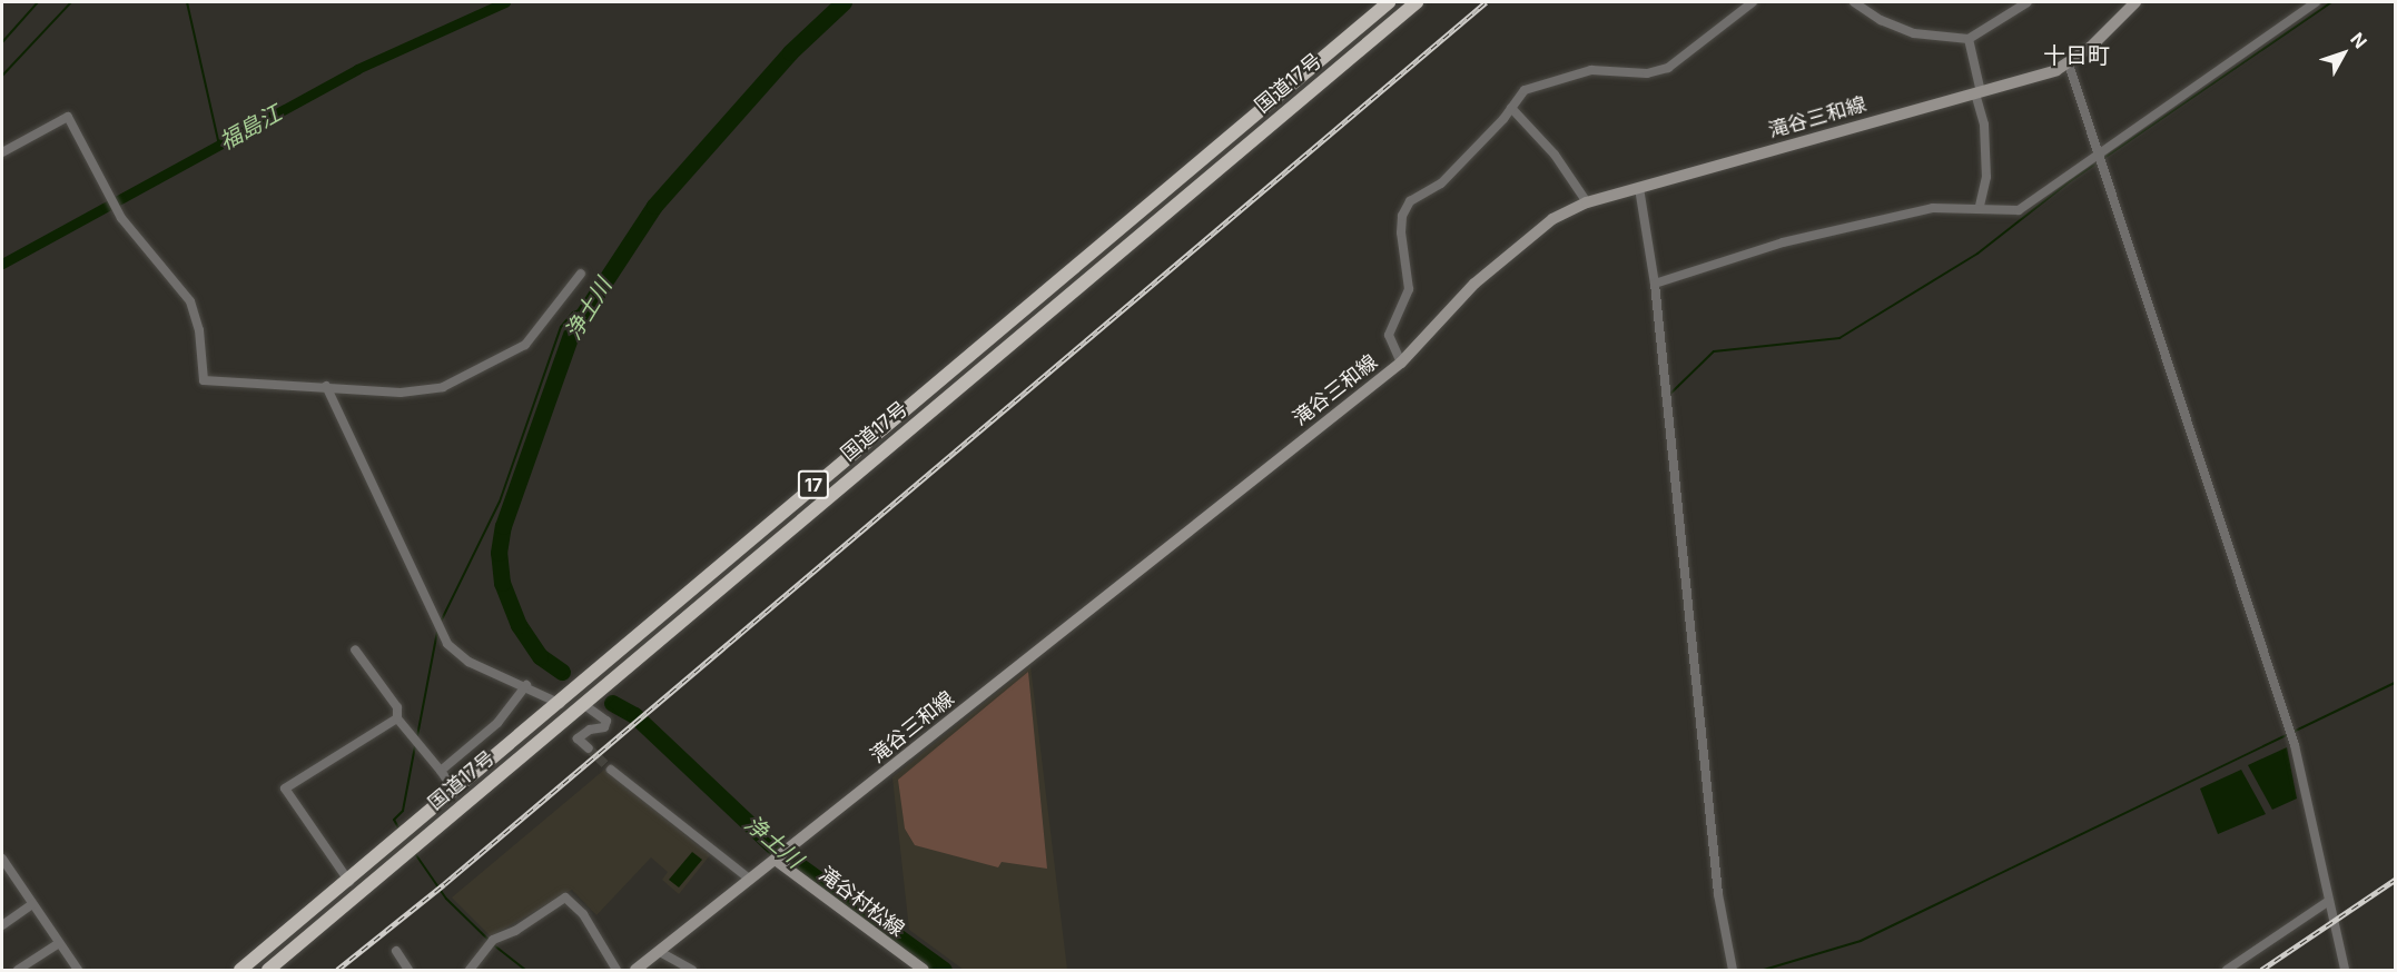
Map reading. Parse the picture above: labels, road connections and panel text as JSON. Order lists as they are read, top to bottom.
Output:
{
  "streets": {
    "highway": ["国道17号", "17"],
    "main road": ["滝谷三和線", "滝谷村松線"]
  },
  "crossings": [
    ["滝谷三和線", "滝谷村松線"]
  ],
  "districts": ["十日町"],
  "water": ["福島江", "浄土川"],
  "north": "top right"
}
